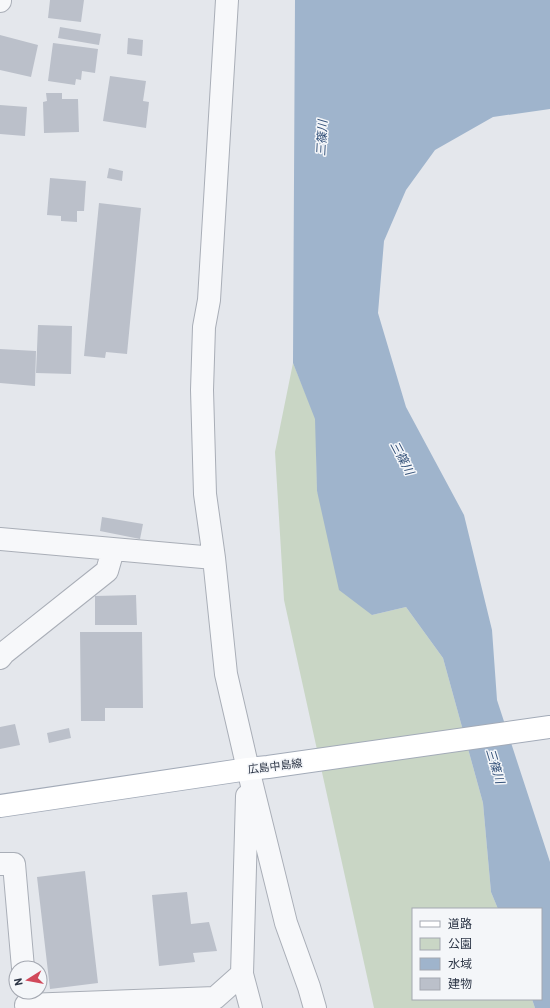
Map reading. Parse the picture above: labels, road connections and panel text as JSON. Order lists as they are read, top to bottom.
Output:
{
  "streets": {
    "main road": ["広島中島線"]
  },
  "water": ["三篠川"],
  "legend": [
    "道路",
    "公園",
    "水域",
    "建物"
  ],
  "north": "left"
}
